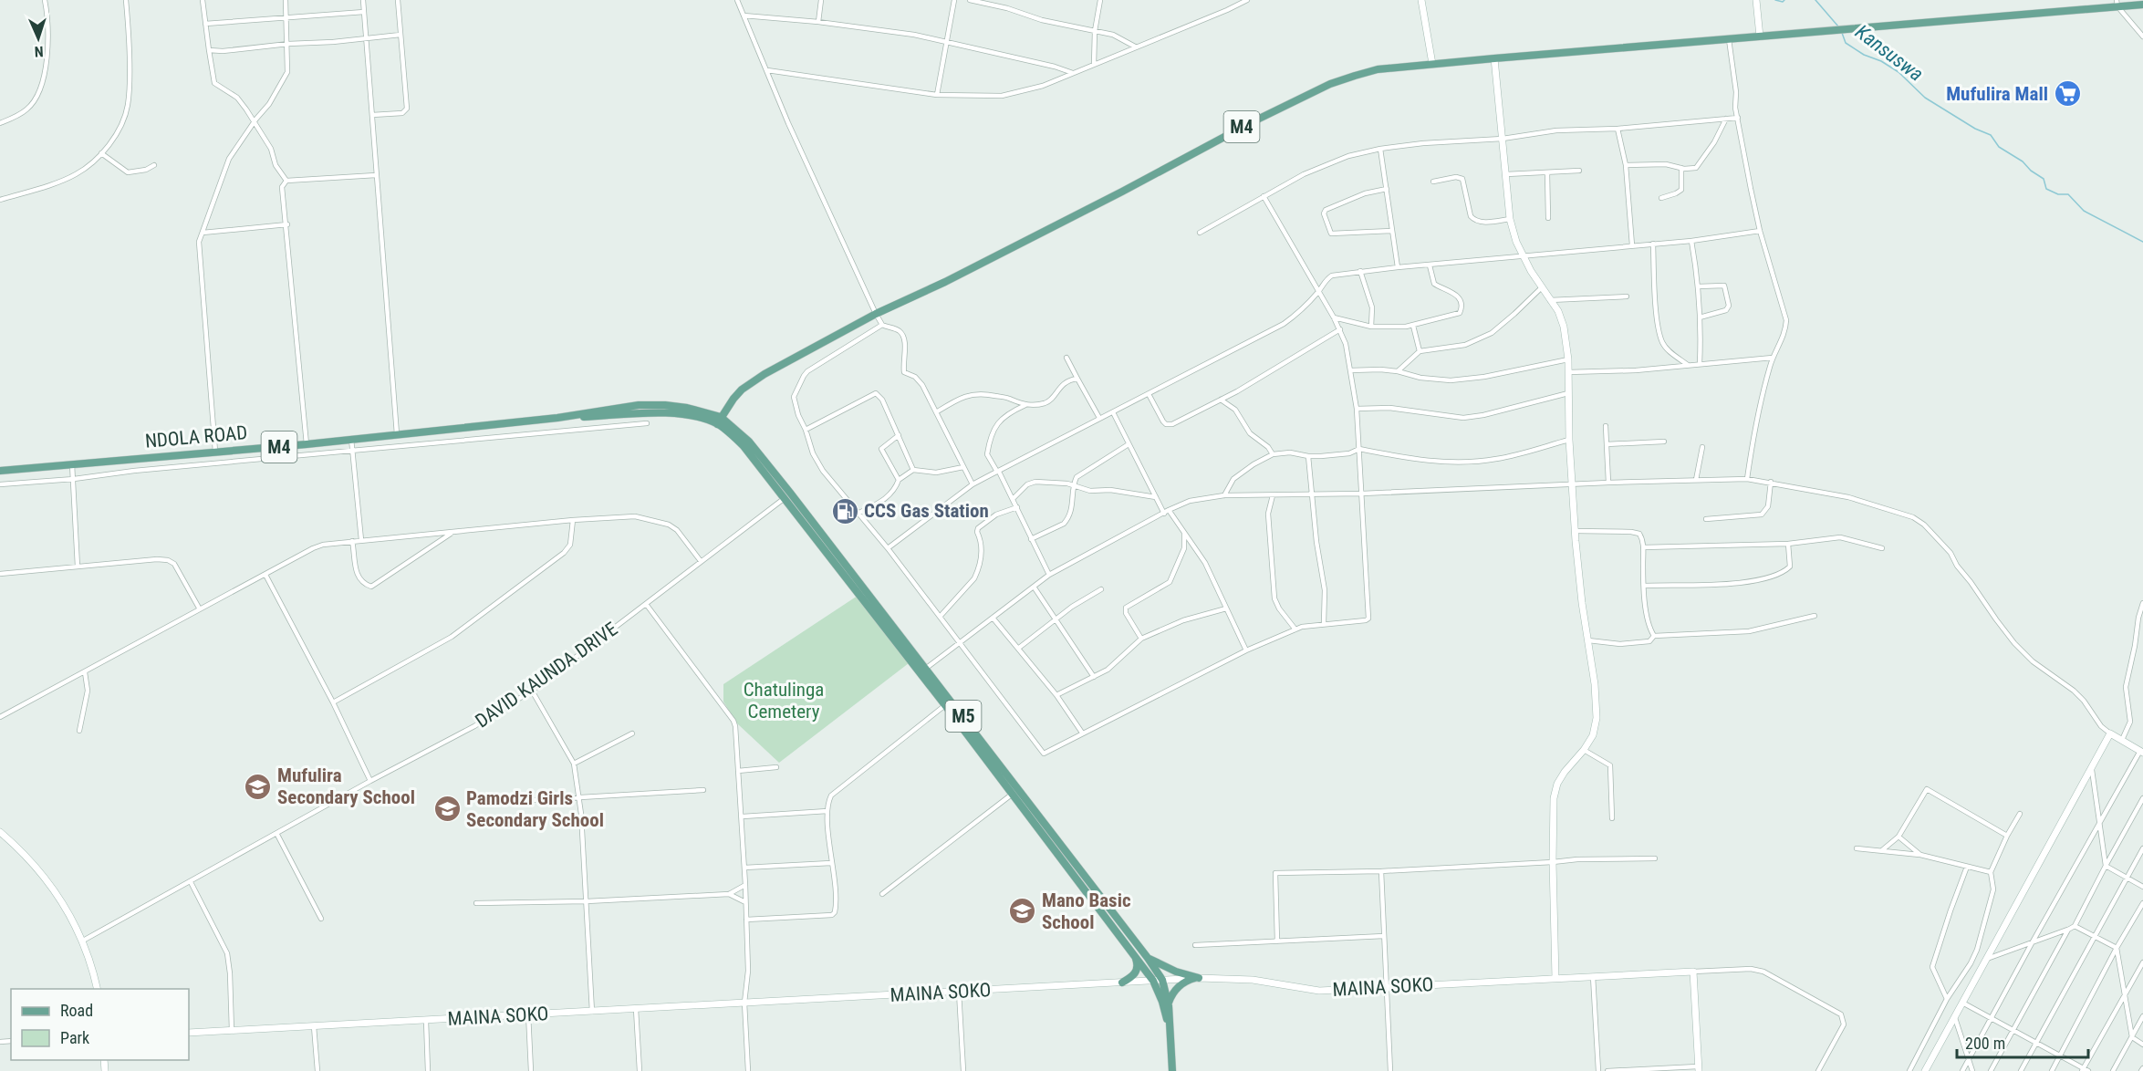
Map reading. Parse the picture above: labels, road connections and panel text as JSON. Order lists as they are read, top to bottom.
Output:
{
  "streets": {
    "main road": ["M4", "NDOLA ROAD", "M5"],
    "street": ["DAVID KAUNDA DRIVE", "MAINA SOKO"]
  },
  "crossings": [
    ["M4", "NDOLA ROAD"],
    ["M4", "M5"],
    ["NDOLA ROAD", "M5"],
    ["DAVID KAUNDA DRIVE", "M5"],
    ["M5", "MAINA SOKO"]
  ],
  "water": ["Kansuswa"],
  "parks": ["Chatulinga Cemetery"],
  "places": {
    "supermarket": ["Mufulira Mall"],
    "fuel station": ["CCS Gas Station"],
    "school or university": ["Mufulira Secondary School", "Pamodzi Girls Secondary School", "Mano Basic School"]
  },
  "legend": ["Road", "Park"],
  "scale_bar": "200 m",
  "north": "bottom"
}
